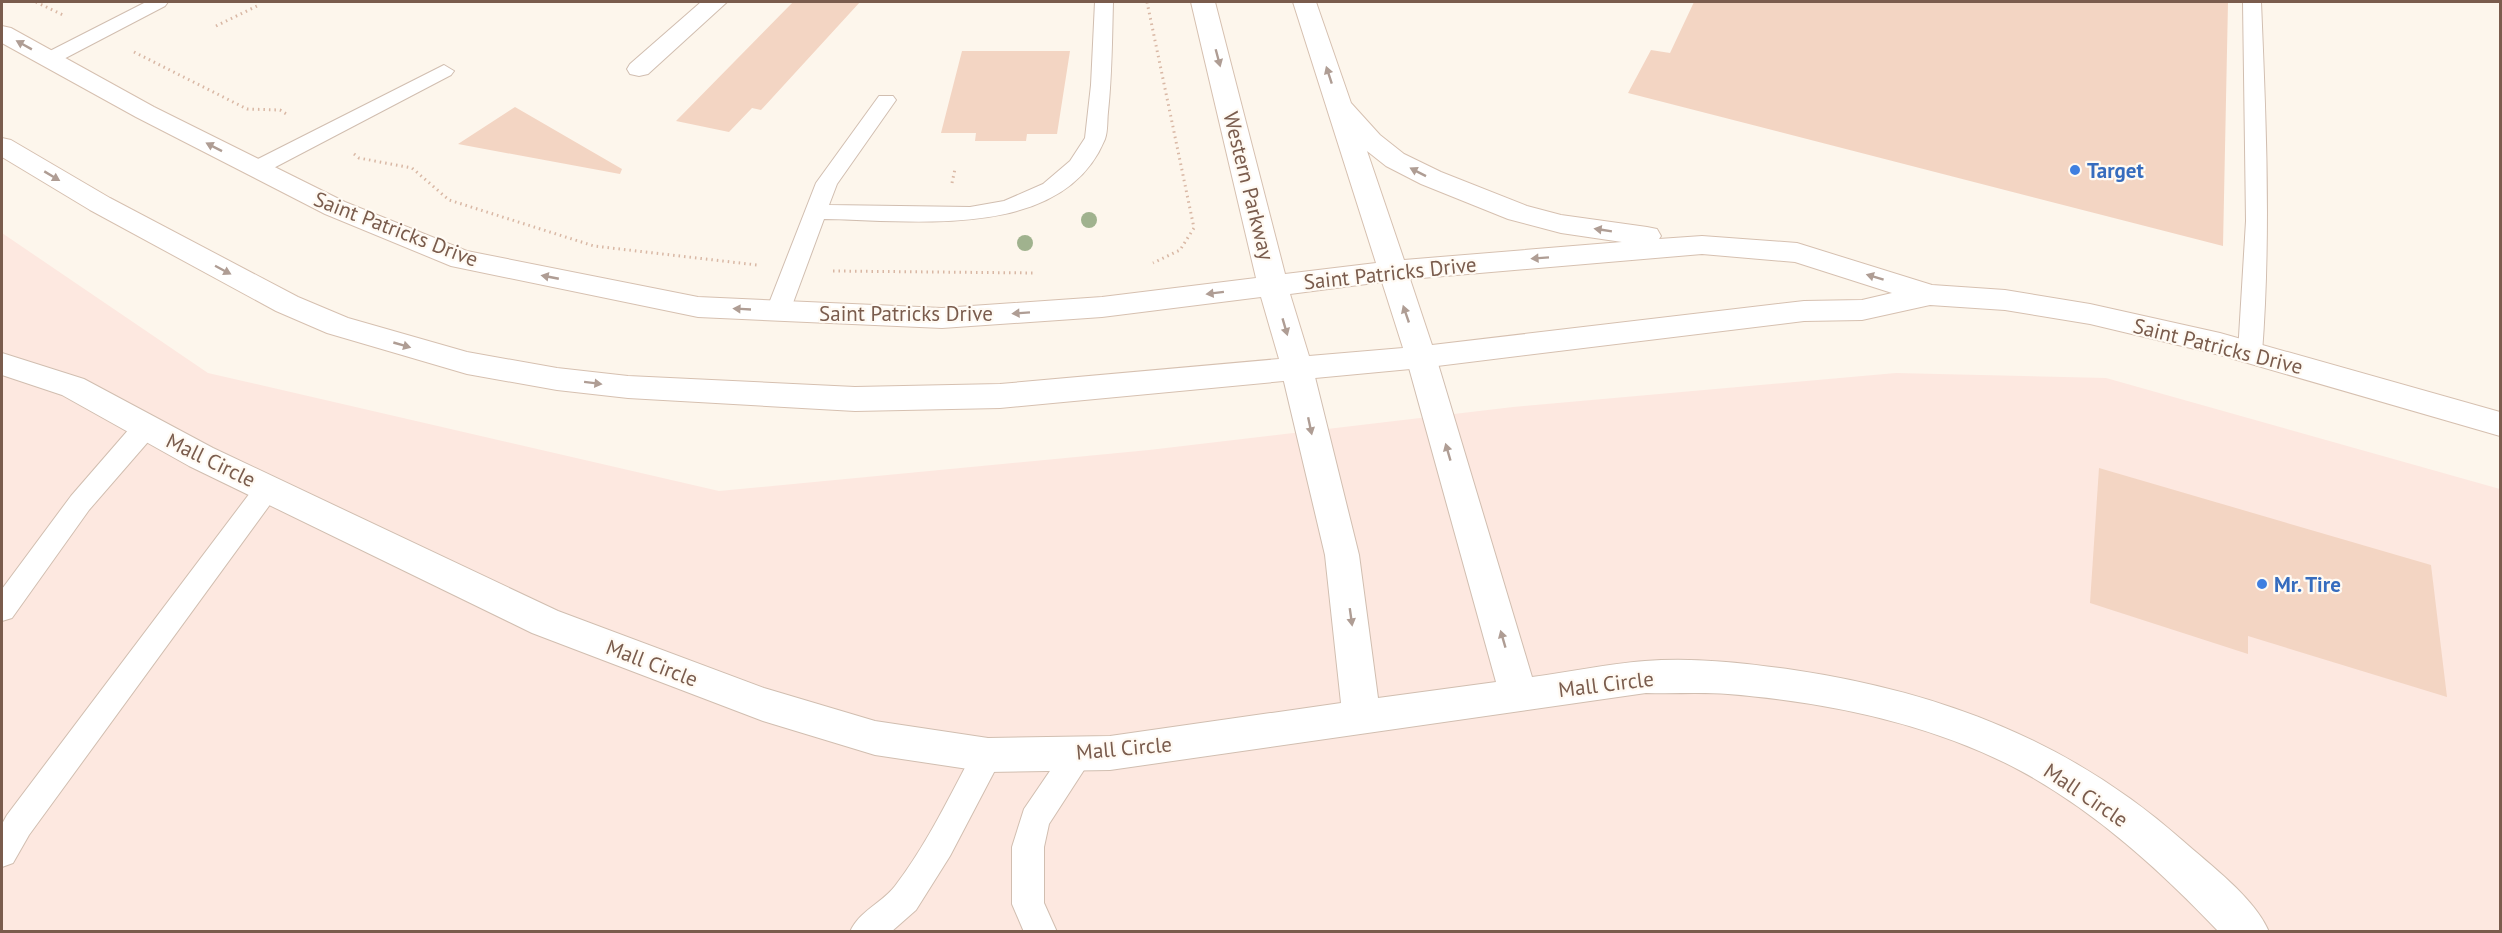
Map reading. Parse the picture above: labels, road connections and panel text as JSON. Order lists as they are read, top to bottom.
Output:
{
  "streets": {
    "main road": ["Western Parkway", "Saint Patricks Drive", "Mall Circle"]
  },
  "crossings": [
    ["Western Parkway", "Saint Patricks Drive"],
    ["Western Parkway", "Mall Circle"]
  ],
  "places": ["Target", "Mr. Tire"]
}
